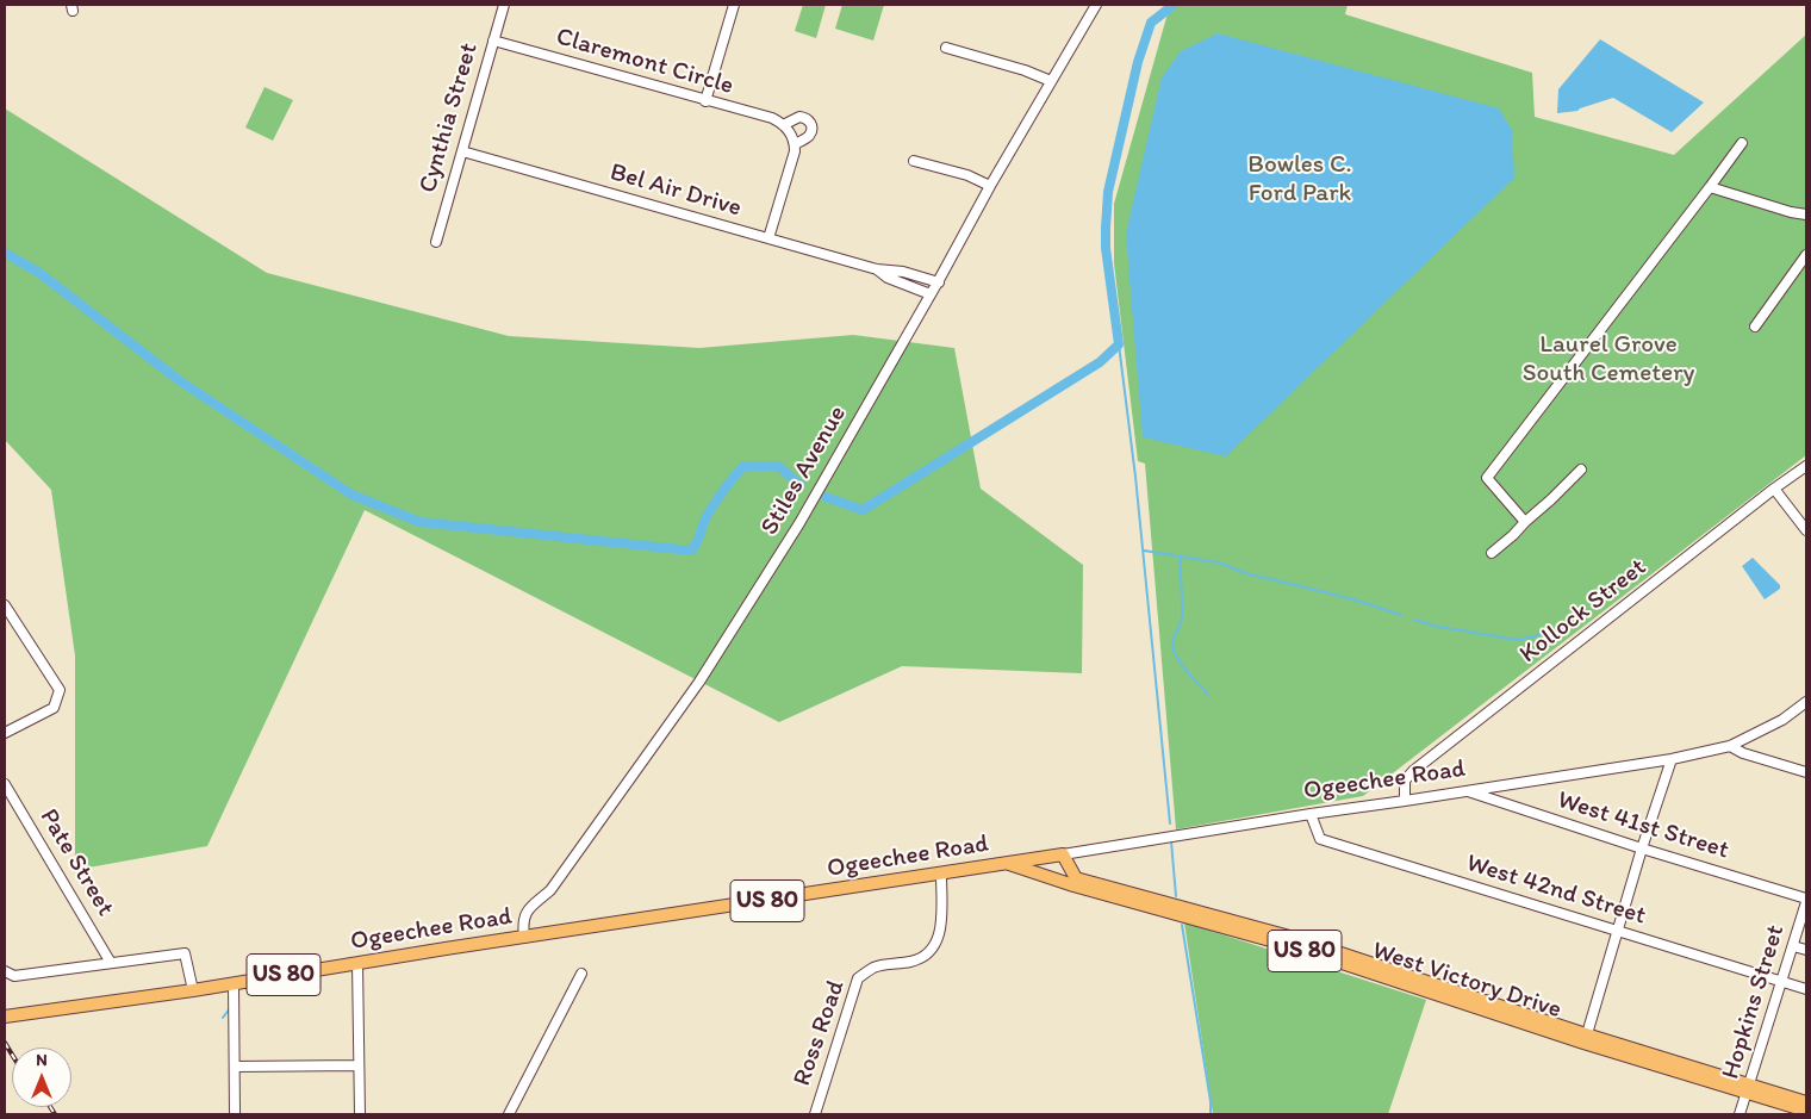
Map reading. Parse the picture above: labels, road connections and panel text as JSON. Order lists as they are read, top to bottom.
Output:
{
  "streets": {
    "main road": ["Ogeechee Road", "US 80", "West Victory Drive"],
    "street": [
      "Claremont Circle",
      "Cynthia Street",
      "Bel Air Drive",
      "Stiles Avenue",
      "Kollock Street",
      "West 41st Street",
      "Pate Street",
      "West 42nd Street",
      "Hopkins Street",
      "Ross Road"
    ]
  },
  "crossings": [
    ["Claremont Circle", "Cynthia Street"],
    ["Claremont Circle", "Bel Air Drive"],
    ["Cynthia Street", "Bel Air Drive"],
    ["Bel Air Drive", "Stiles Avenue"],
    ["Stiles Avenue", "Ogeechee Road"],
    ["Kollock Street", "Ogeechee Road"],
    ["Ogeechee Road", "West 41st Street"],
    ["Ogeechee Road", "West 42nd Street"],
    ["Ogeechee Road", "West Victory Drive"],
    ["Ogeechee Road", "Ross Road"],
    ["West 41st Street", "Hopkins Street"],
    ["West 42nd Street", "Hopkins Street"],
    ["West Victory Drive", "Hopkins Street"]
  ],
  "parks": ["Bowles C. Ford Park", "Laurel Grove South Cemetery"],
  "north": "top"
}
